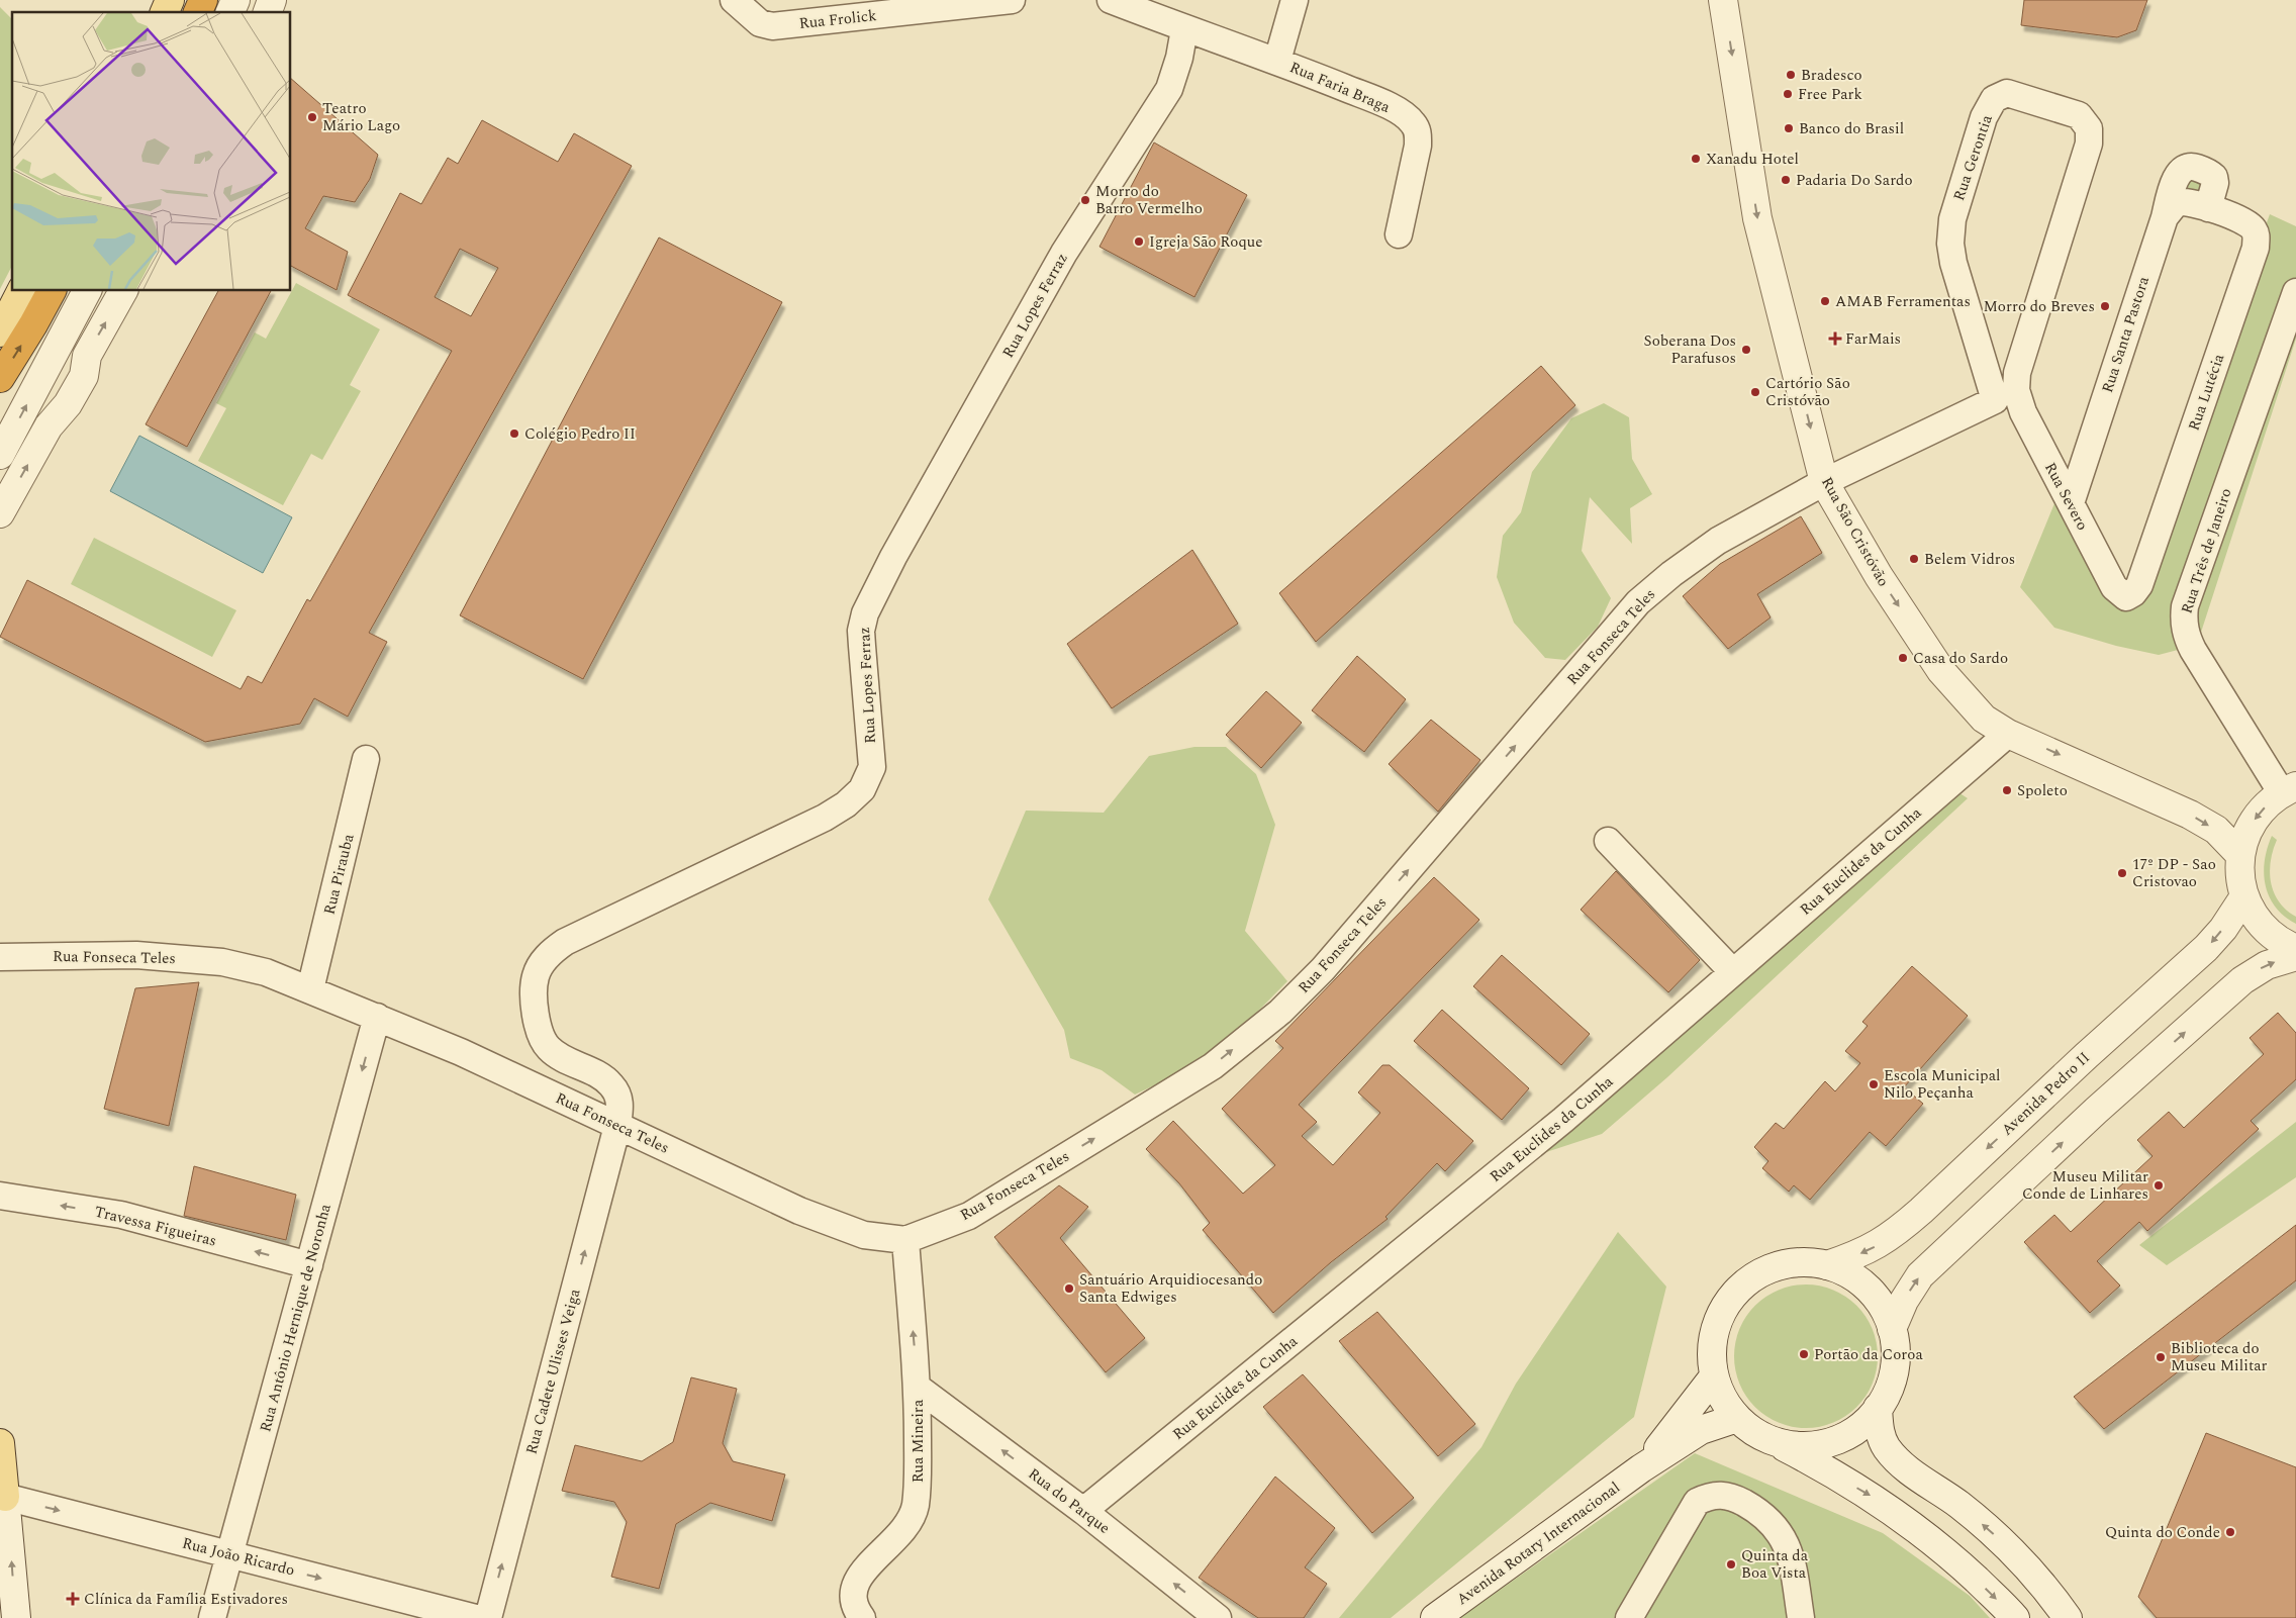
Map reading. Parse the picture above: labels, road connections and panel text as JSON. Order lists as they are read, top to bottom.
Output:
{
  "streets": {
    "street": [
      "Rua Frolick",
      "Rua Faria Braga",
      "Rua Gerontia",
      "Rua Lopes Ferraz",
      "Rua Santa Pastora",
      "Rua Lutécia",
      "Rua Severo",
      "Rua São Cristóvão",
      "Rua Três de Janeiro",
      "Rua Fonseca Teles",
      "Rua Euclides da Cunha",
      "Rua Pirauba",
      "Avenida Pedro II",
      "Travessa Figueiras",
      "Rua Antônio Hernique de Noronha",
      "Rua Cadete Ulisses Veiga",
      "Rua Mineira",
      "Rua do Parque",
      "Avenida Rotary Internacional",
      "Rua João Ricardo"
    ]
  },
  "crossings": [
    ["Rua Faria Braga", "Rua Lopes Ferraz"],
    ["Rua Gerontia", "Rua Severo"],
    ["Rua Gerontia", "Rua São Cristóvão"],
    ["Rua Gerontia", "Rua Fonseca Teles"],
    ["Rua Lopes Ferraz", "Rua Fonseca Teles"],
    ["Rua Lopes Ferraz", "Rua Cadete Ulisses Veiga"],
    ["Rua Santa Pastora", "Rua Lutécia"],
    ["Rua Santa Pastora", "Rua Severo"],
    ["Rua Lutécia", "Rua Severo"],
    ["Rua São Cristóvão", "Rua Fonseca Teles"],
    ["Rua São Cristóvão", "Rua Euclides da Cunha"],
    ["Rua Fonseca Teles", "Rua Pirauba"],
    ["Rua Fonseca Teles", "Rua Antônio Hernique de Noronha"],
    ["Rua Fonseca Teles", "Rua Cadete Ulisses Veiga"],
    ["Rua Fonseca Teles", "Rua Mineira"],
    ["Rua Euclides da Cunha", "Rua do Parque"],
    ["Avenida Pedro II", "Avenida Rotary Internacional"],
    ["Travessa Figueiras", "Rua Antônio Hernique de Noronha"],
    ["Rua Antônio Hernique de Noronha", "Rua João Ricardo"],
    ["Rua Mineira", "Rua do Parque"]
  ],
  "one_way": [
    "Rua São Cristóvão",
    "Rua Fonseca Teles",
    "Travessa Figueiras",
    "Rua Antônio Hernique de Noronha",
    "Rua Cadete Ulisses Veiga",
    "Rua Mineira",
    "Rua do Parque",
    "Rua João Ricardo"
  ],
  "places": {
    "other": [
      "Bradesco",
      "Free Park",
      "Teatro Mário Lago",
      "Banco do Brasil",
      "Xanadu Hotel",
      "Padaria Do Sardo",
      "Morro do Barro Vermelho",
      "Igreja São Roque",
      "AMAB Ferramentas",
      "Morro do Breves",
      "Soberana Dos Parafusos",
      "Cartório São Cristóvão",
      "Colégio Pedro II",
      "Belem Vidros",
      "Casa do Sardo",
      "Spoleto",
      "17º DP - Sao Cristovao",
      "Escola Municipal Nilo Peçanha",
      "Museu Militar Conde de Linhares",
      "Santuário Arquidiocesando Santa Edwiges",
      "Portão da Coroa",
      "Biblioteca do Museu Militar",
      "Quinta do Conde",
      "Quinta da Boa Vista"
    ],
    "health": ["FarMais", "Clínica da Família Estivadores"]
  }
}
